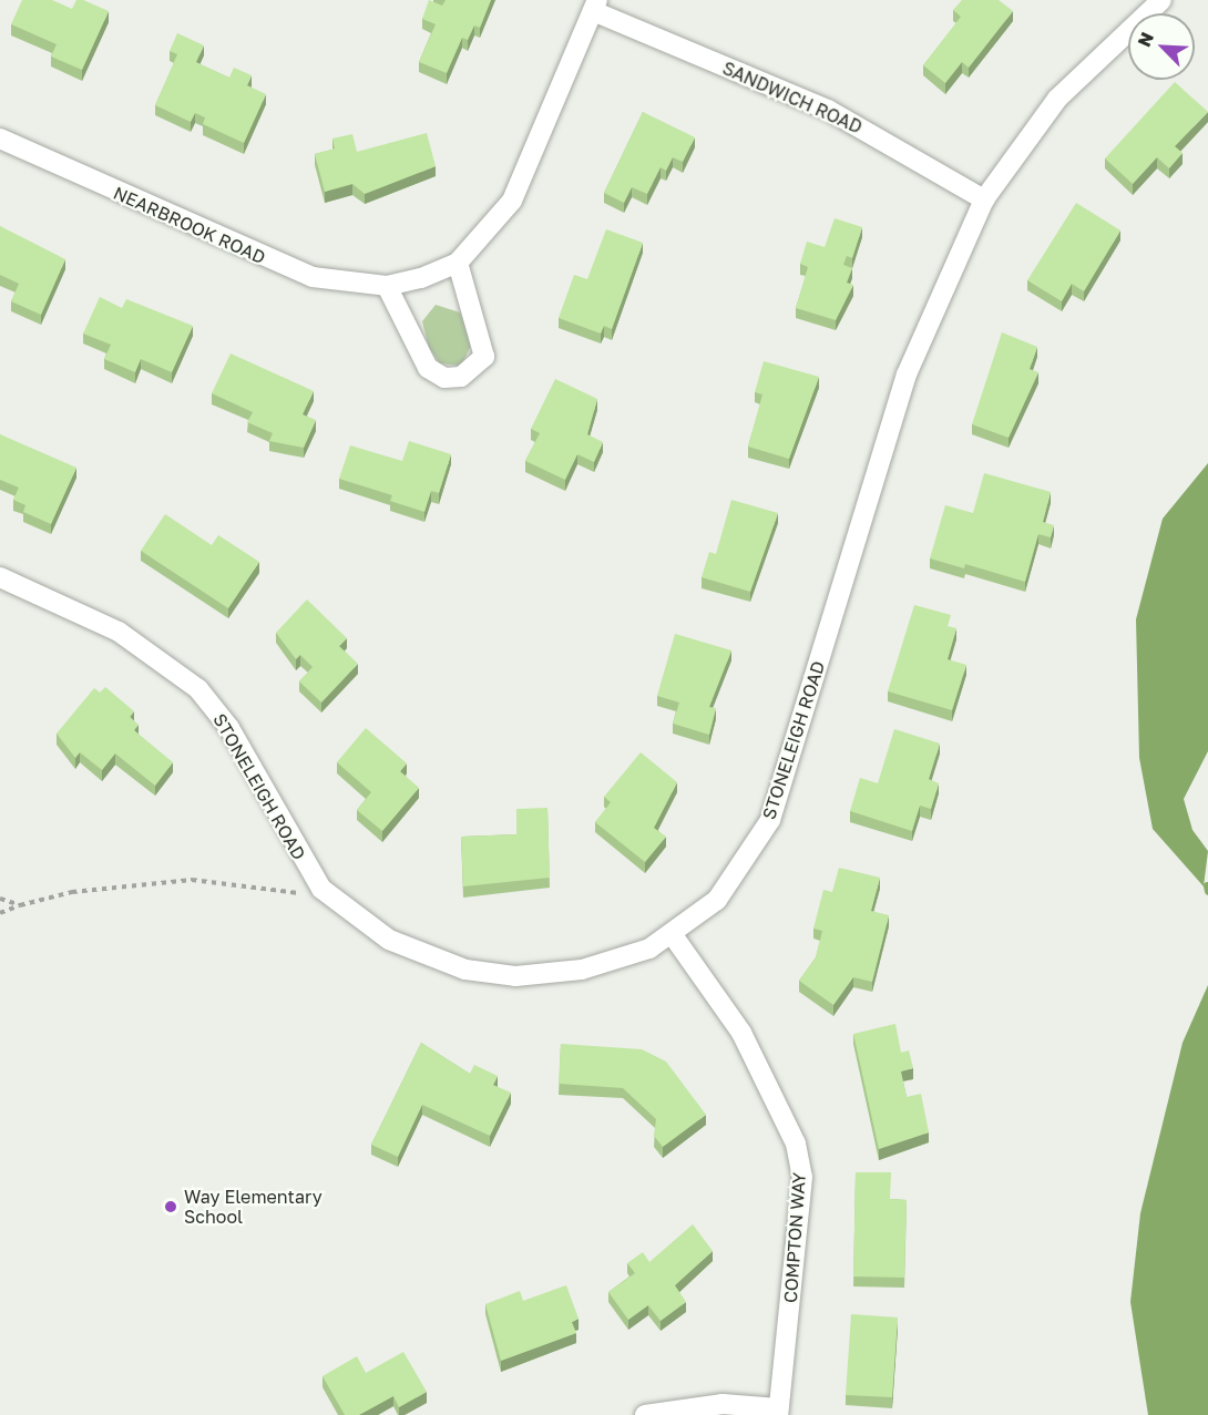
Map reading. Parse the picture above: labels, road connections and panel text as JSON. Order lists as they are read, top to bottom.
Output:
{
  "streets": {
    "street": [
      "SANDWICH ROAD",
      "NEARBROOK ROAD",
      "STONELEIGH ROAD",
      "COMPTON WAY"
    ]
  },
  "crossings": [
    ["SANDWICH ROAD", "STONELEIGH ROAD"],
    ["STONELEIGH ROAD", "COMPTON WAY"]
  ],
  "places": ["Way Elementary School"],
  "north": "top left"
}
